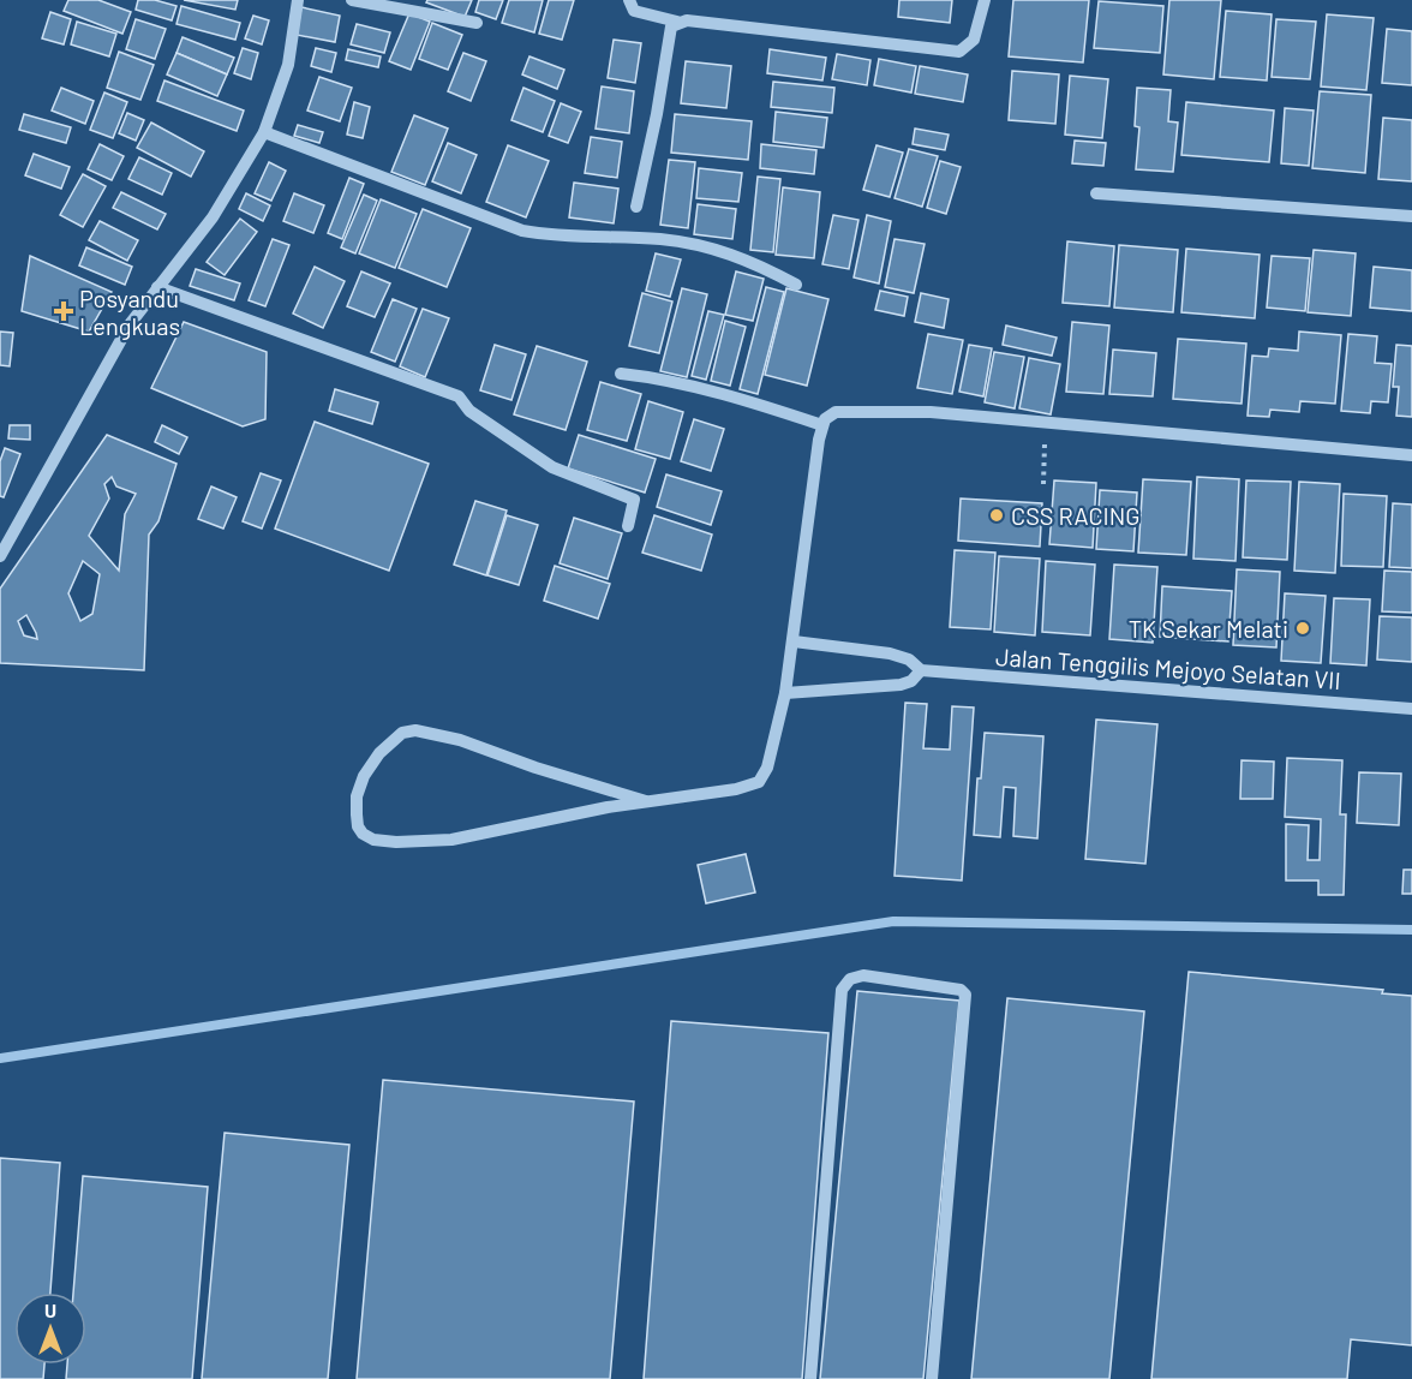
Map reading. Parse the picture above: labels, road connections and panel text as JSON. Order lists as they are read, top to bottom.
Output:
{
  "streets": {
    "street": ["Jalan Tenggilis Mejoyo Selatan VII"]
  },
  "places": {
    "health": ["Posyandu Lengkuas"],
    "other": ["CSS RACING", "TK Sekar Melati"]
  },
  "north": "top"
}
